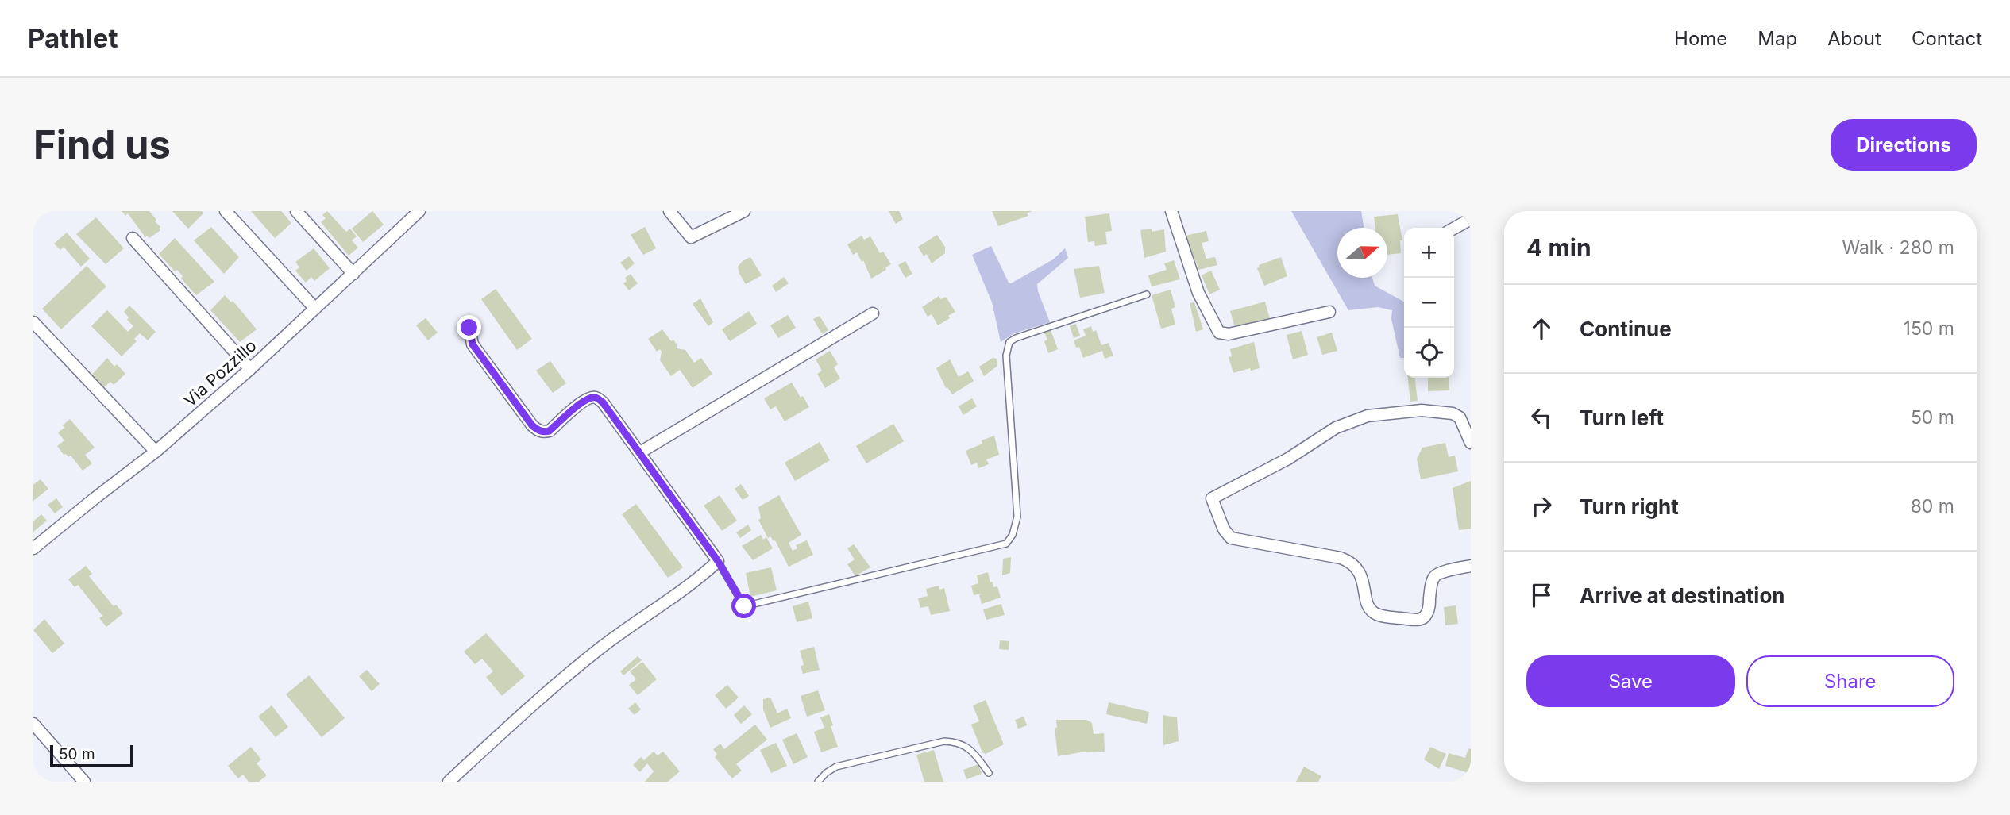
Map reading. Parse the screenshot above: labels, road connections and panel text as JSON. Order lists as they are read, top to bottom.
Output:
{
  "streets": {
    "street": ["Via Pozzillo"]
  },
  "scale_bar": "50 m",
  "north": "right",
  "page": {
    "header": "Pathlet",
    "nav": [
      "Home",
      "Map",
      "About",
      "Contact"
    ],
    "buttons": [
      "Directions",
      ["Save", "Share"]
    ],
    "title": "Find us",
    "heading": ["4 min", "Walk · 280 m"],
    "map_buttons": ["+", "−"],
    "list": [
      ["Continue", "150 m"],
      ["Turn left", "50 m"],
      ["Turn right", "80 m"],
      "Arrive at destination"
    ],
    "scale": "50 m"
  }
}
